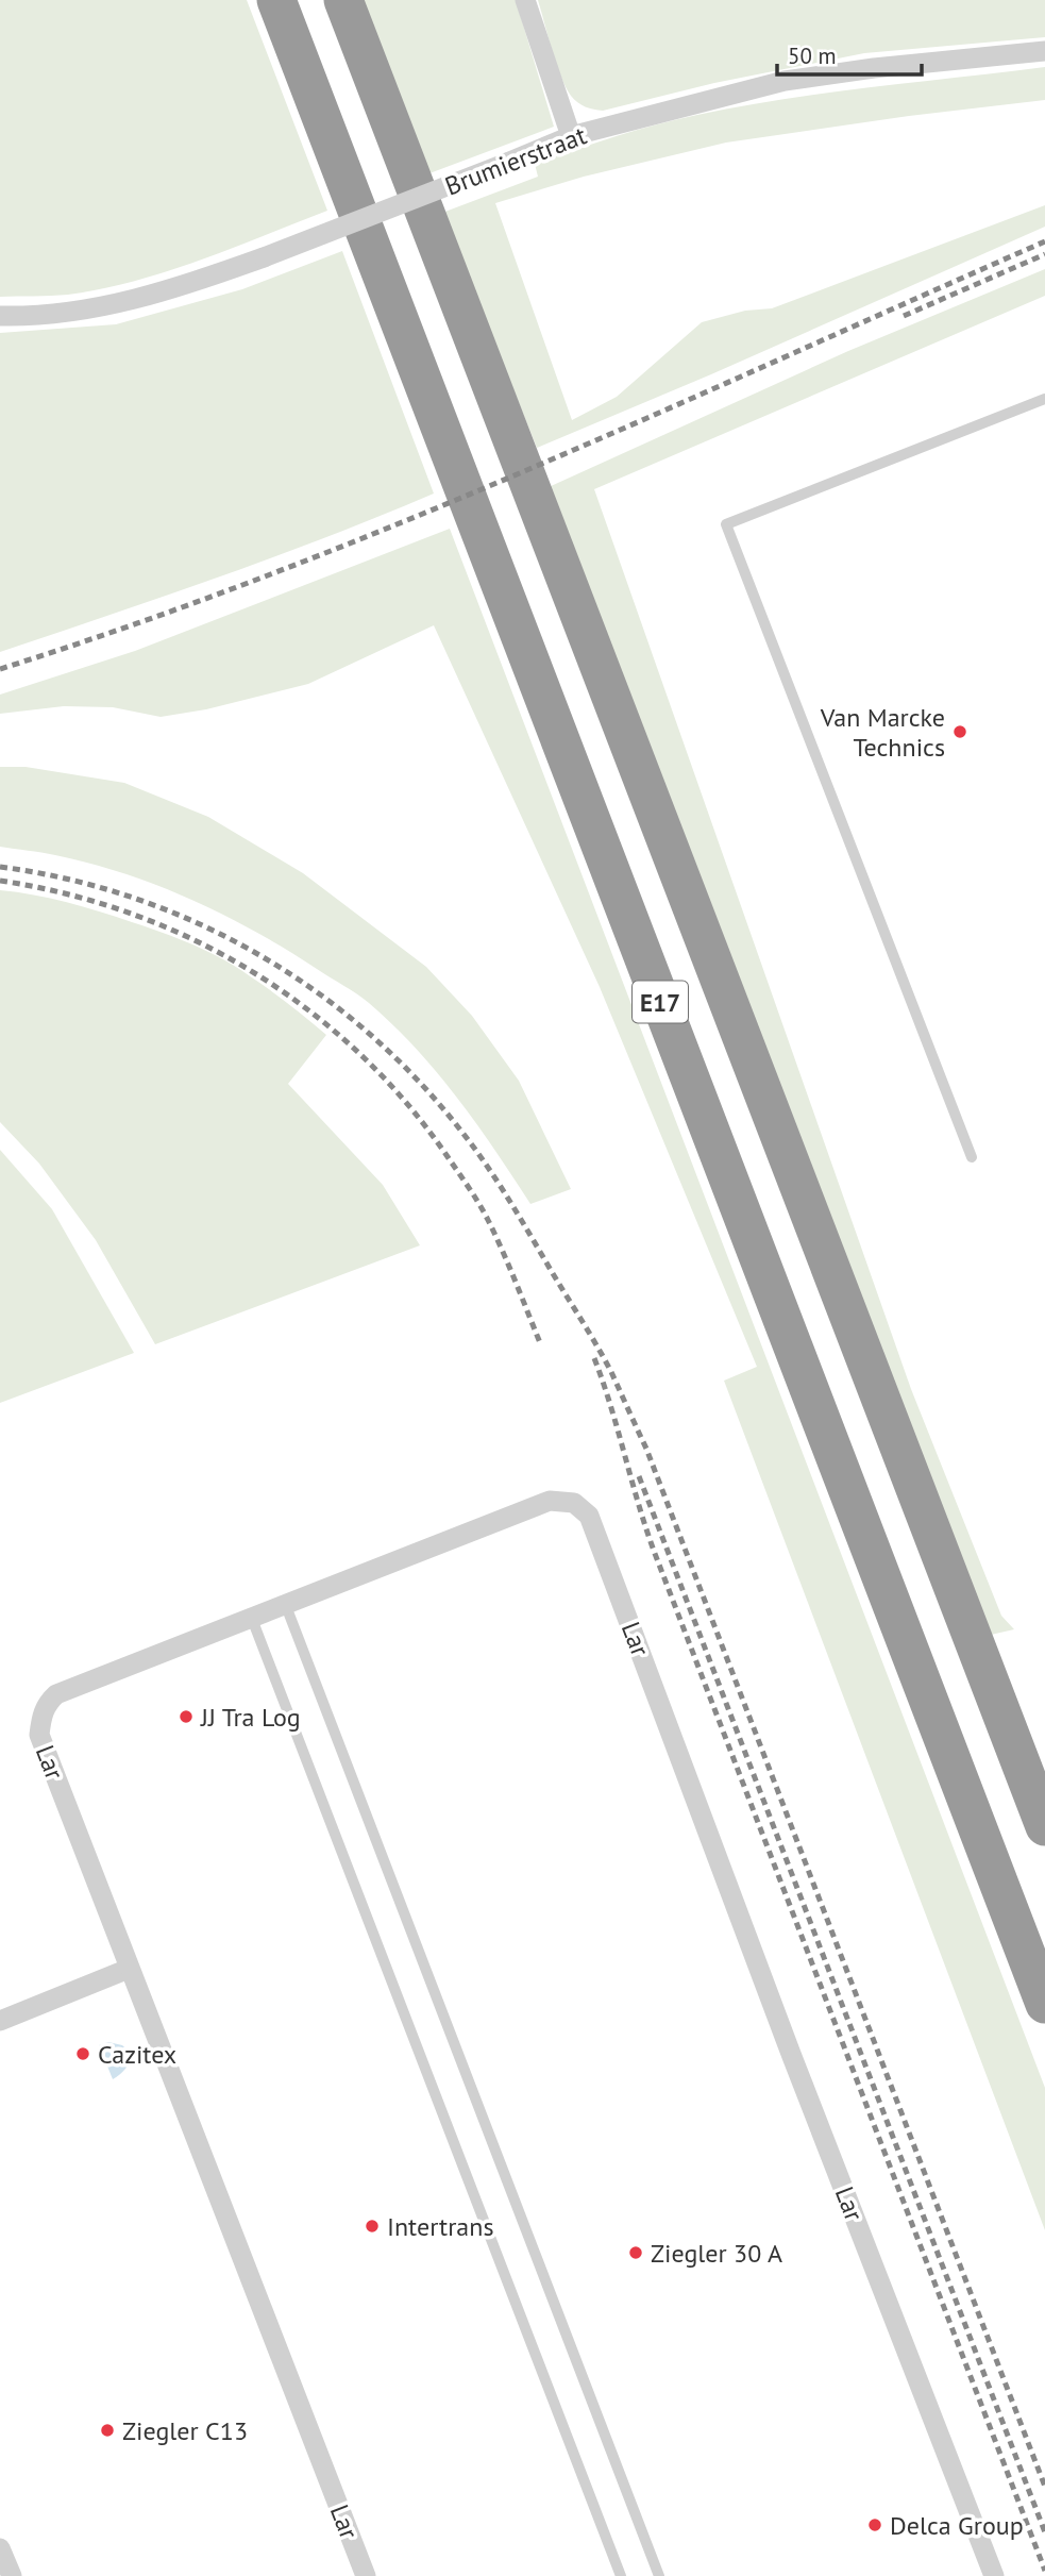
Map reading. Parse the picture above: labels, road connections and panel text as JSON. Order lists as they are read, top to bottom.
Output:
{
  "streets": {
    "highway": ["E17"],
    "street": ["Brumierstraat", "Lar"]
  },
  "places": [
    "Van Marcke Technics",
    "JJ Tra Log",
    "Cazitex",
    "Intertrans",
    "Ziegler 30 A",
    "Ziegler C13",
    "Delca Group"
  ],
  "scale_bar": "50 m"
}
